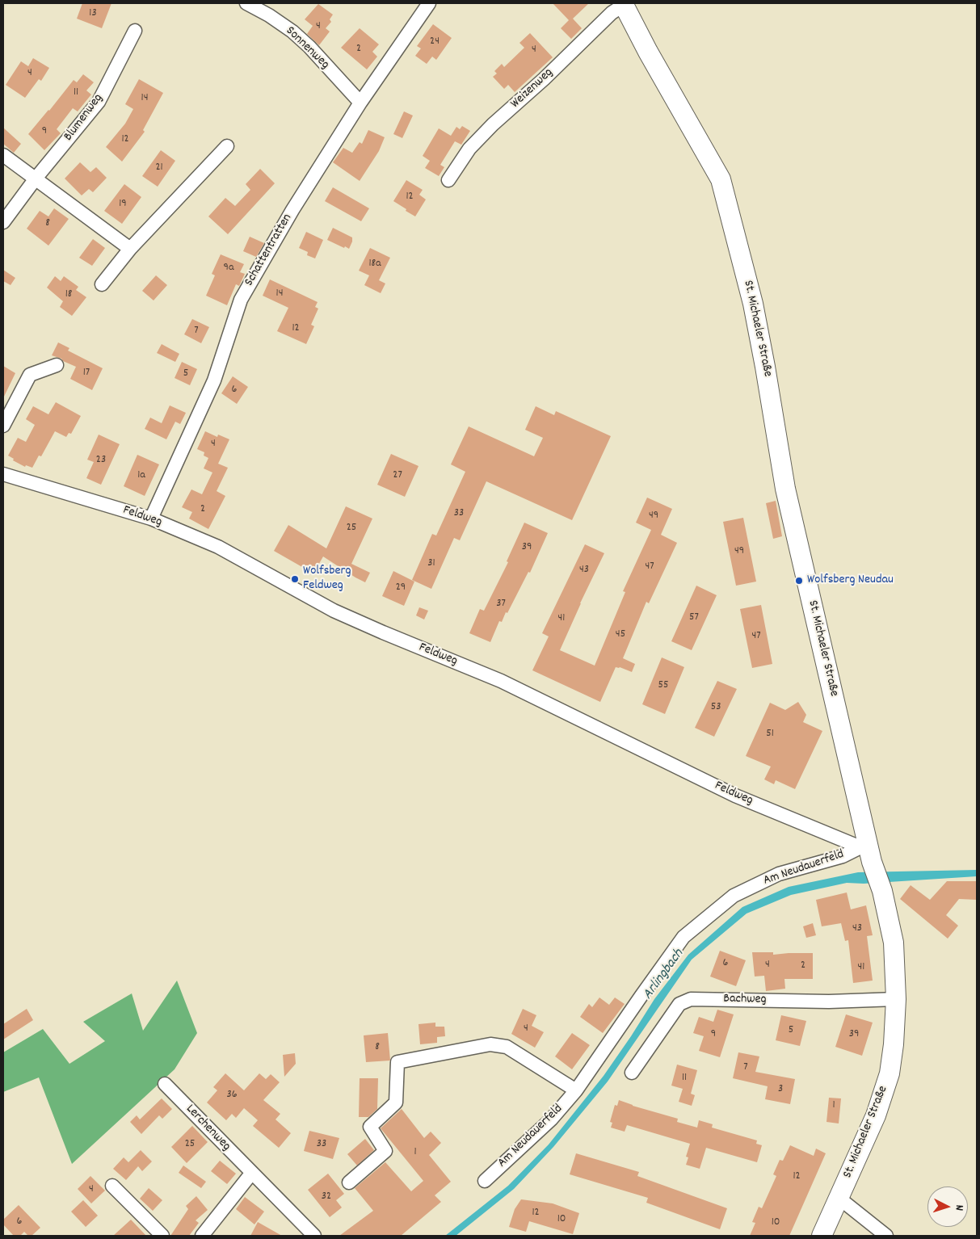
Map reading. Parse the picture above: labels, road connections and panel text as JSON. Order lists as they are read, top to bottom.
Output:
{
  "streets": {
    "main road": ["St. Michaeler Straße"],
    "street": [
      "Sonnenweg",
      "Weizenweg",
      "Blumenweg",
      "Schattentratten",
      "Feldweg",
      "Am Neudauerfeld",
      "Bachweg",
      "Lerchenweg"
    ]
  },
  "crossings": [
    ["Sonnenweg", "Schattentratten"],
    ["Weizenweg", "St. Michaeler Straße"],
    ["Schattentratten", "Feldweg"],
    ["St. Michaeler Straße", "Feldweg"],
    ["St. Michaeler Straße", "Am Neudauerfeld"],
    ["St. Michaeler Straße", "Bachweg"],
    ["Feldweg", "Am Neudauerfeld"]
  ],
  "water": ["Arlingbach"],
  "places": ["Wolfsberg Feldweg", "Wolfsberg Neudau"],
  "house_numbers": [
    "13",
    "4",
    "24",
    "2",
    "4",
    "4",
    "11",
    "14",
    "9",
    "12",
    "21",
    "12",
    "19",
    "8",
    "18a",
    "9a",
    "14",
    "18",
    "12",
    "7",
    "17",
    "5",
    "6",
    "4",
    "23",
    "1a",
    "27",
    "2",
    "33",
    "49",
    "25",
    "39",
    "49",
    "31",
    "47",
    "43",
    "29",
    "37",
    "57",
    "41",
    "45",
    "47",
    "55",
    "53",
    "51",
    "43",
    "6",
    "4",
    "2",
    "41",
    "4",
    "5",
    "9",
    "39",
    "8",
    "7",
    "11",
    "3",
    "36",
    "1",
    "25",
    "33",
    "1",
    "12",
    "4",
    "32",
    "12",
    "10",
    "6",
    "10"
  ],
  "north": "right"
}
